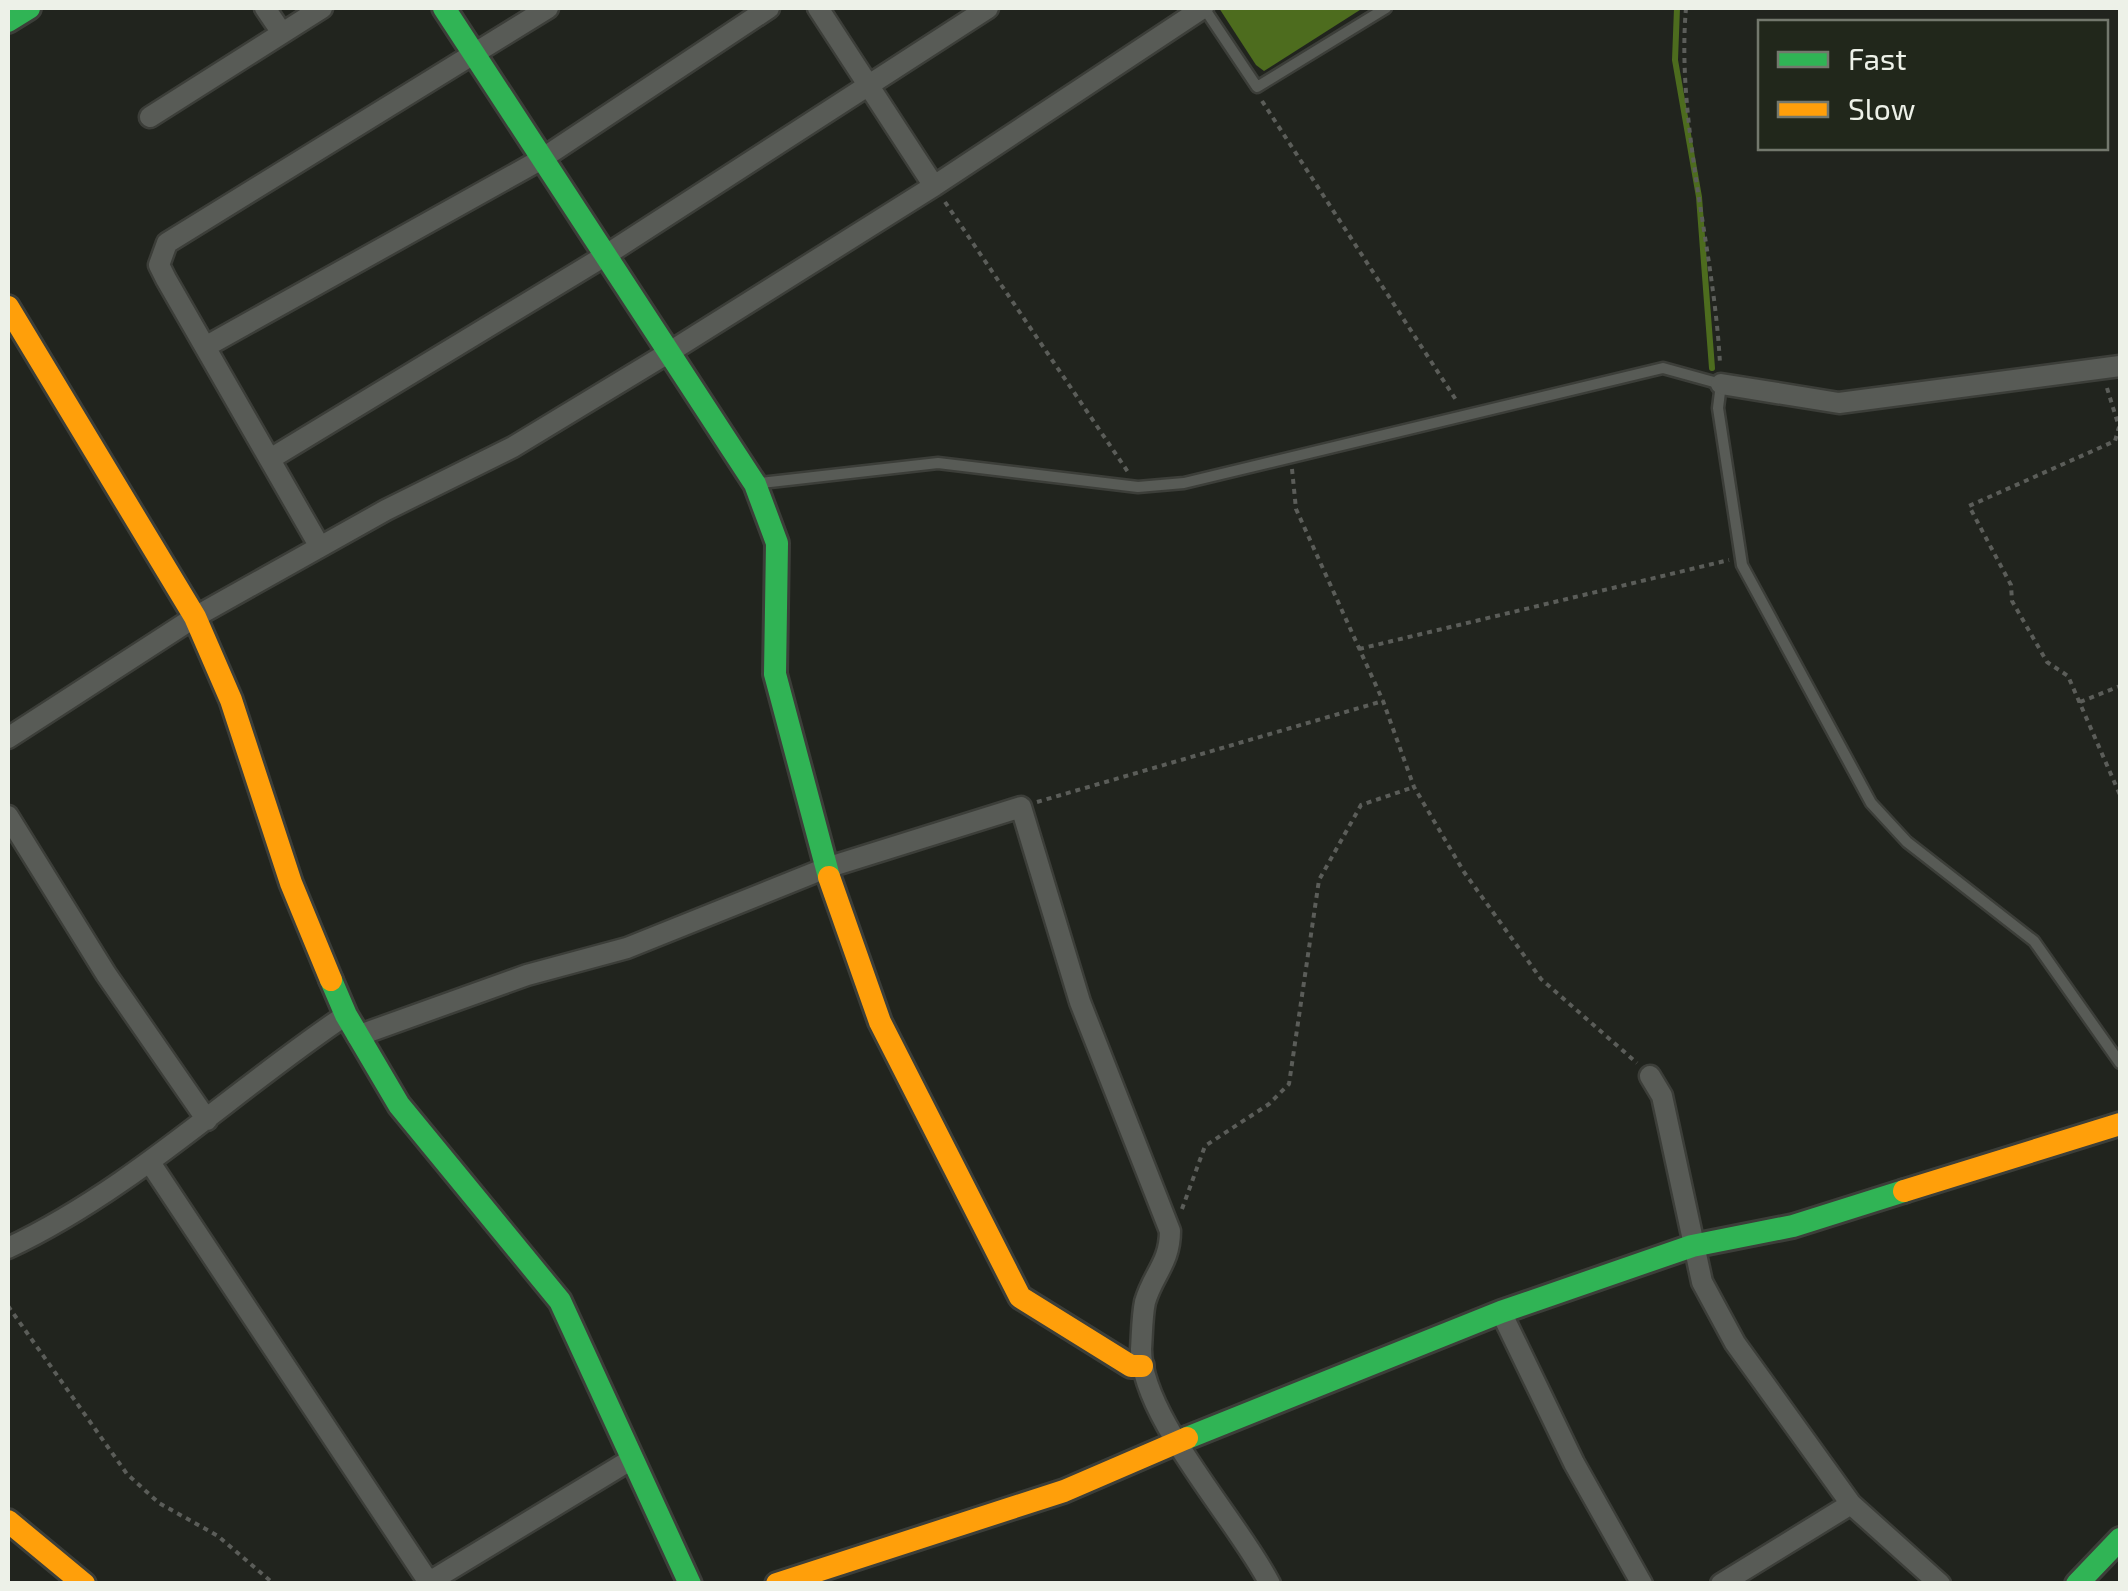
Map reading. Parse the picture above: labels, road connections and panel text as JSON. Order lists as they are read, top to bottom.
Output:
{
  "legend": ["Fast", "Slow"]
}
